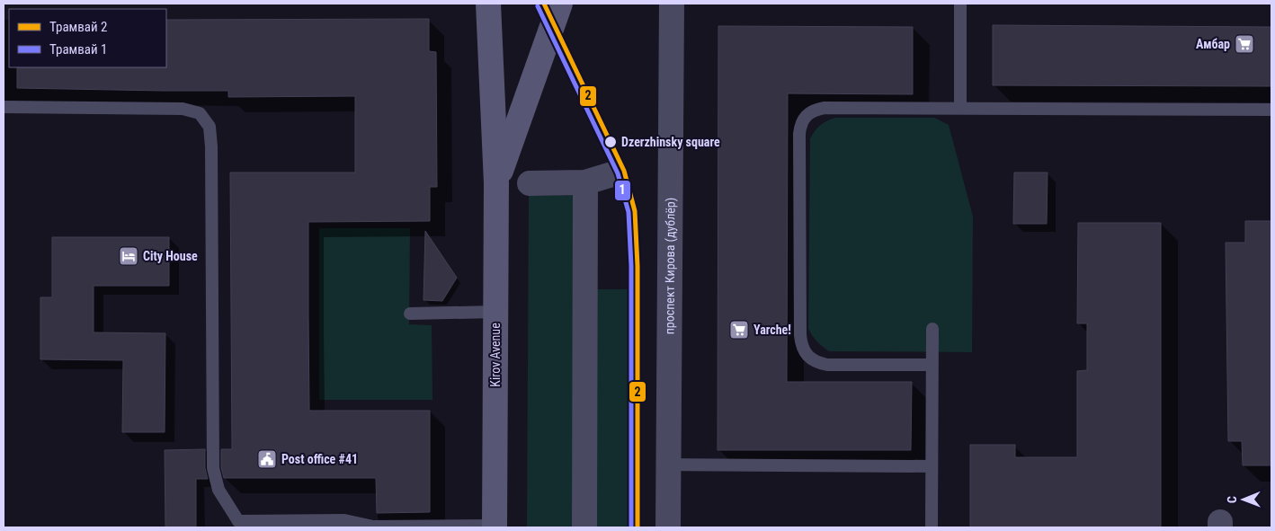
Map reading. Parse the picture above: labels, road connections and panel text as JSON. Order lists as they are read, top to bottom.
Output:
{
  "streets": {
    "main road": ["Kirov Avenue"],
    "street": ["проспект Кирова (дублёр)"]
  },
  "places": {
    "supermarket": ["Амбар", "Yarche!"],
    "other": ["Dzerzhinsky square"],
    "hotel": ["City House"],
    "public building": ["Post office #41"]
  },
  "lines": ["tram line 2", "tram line 1"],
  "legend": ["Трамвай 2", "Трамвай 1"],
  "north": "left"
}
